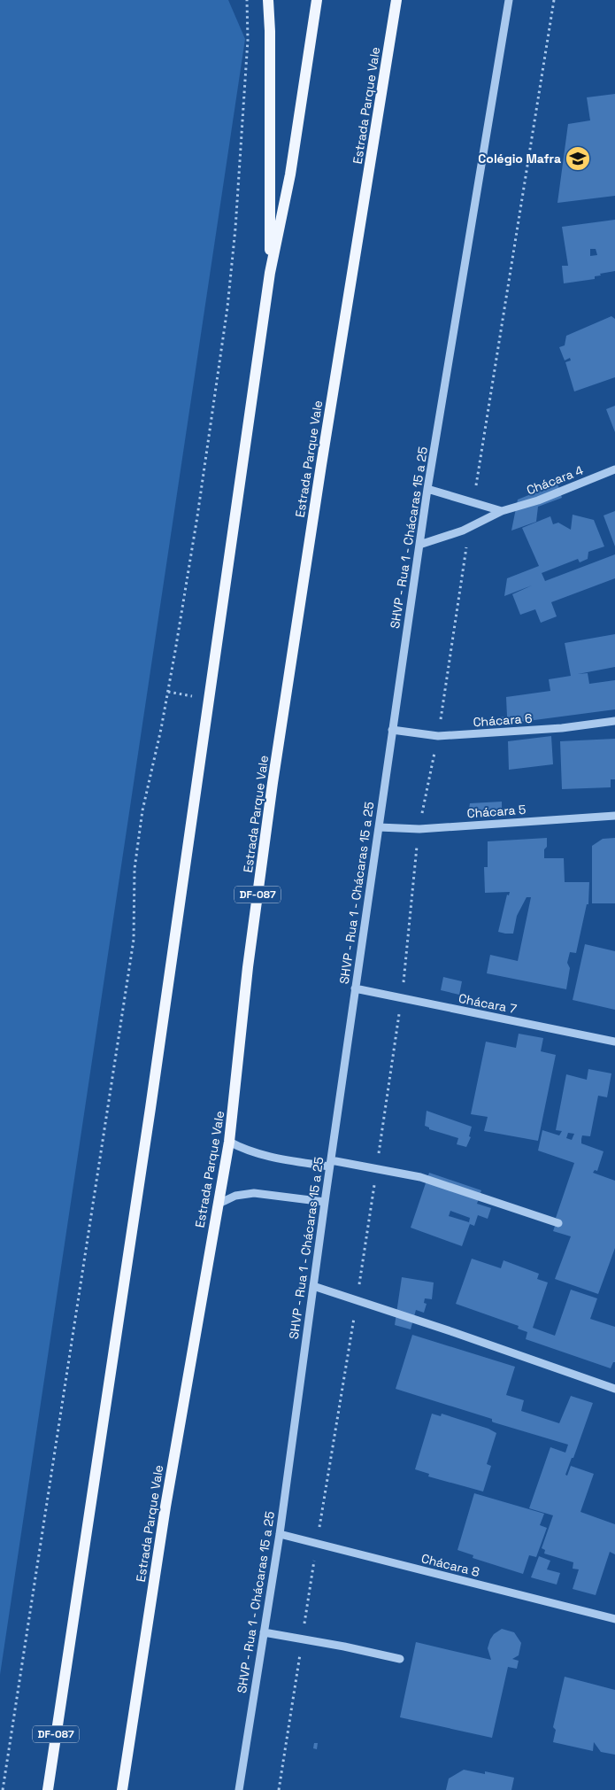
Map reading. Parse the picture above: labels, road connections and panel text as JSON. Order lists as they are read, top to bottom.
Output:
{
  "streets": {
    "main road": ["Estrada Parque Vale", "DF-087"],
    "street": [
      "Chácara 4",
      "SHVP - Rua 1 - Chácaras 15 a 25",
      "Chácara 6",
      "Chácara 5",
      "Chácara 7",
      "Chácara 8"
    ]
  },
  "crossings": [
    ["Chácara 4", "SHVP - Rua 1 - Chácaras 15 a 25"],
    ["SHVP - Rua 1 - Chácaras 15 a 25", "Chácara 6"],
    ["SHVP - Rua 1 - Chácaras 15 a 25", "Chácara 5"],
    ["SHVP - Rua 1 - Chácaras 15 a 25", "Chácara 7"],
    ["SHVP - Rua 1 - Chácaras 15 a 25", "Chácara 8"]
  ],
  "places": {
    "school or university": ["Colégio Mafra"]
  }
}
